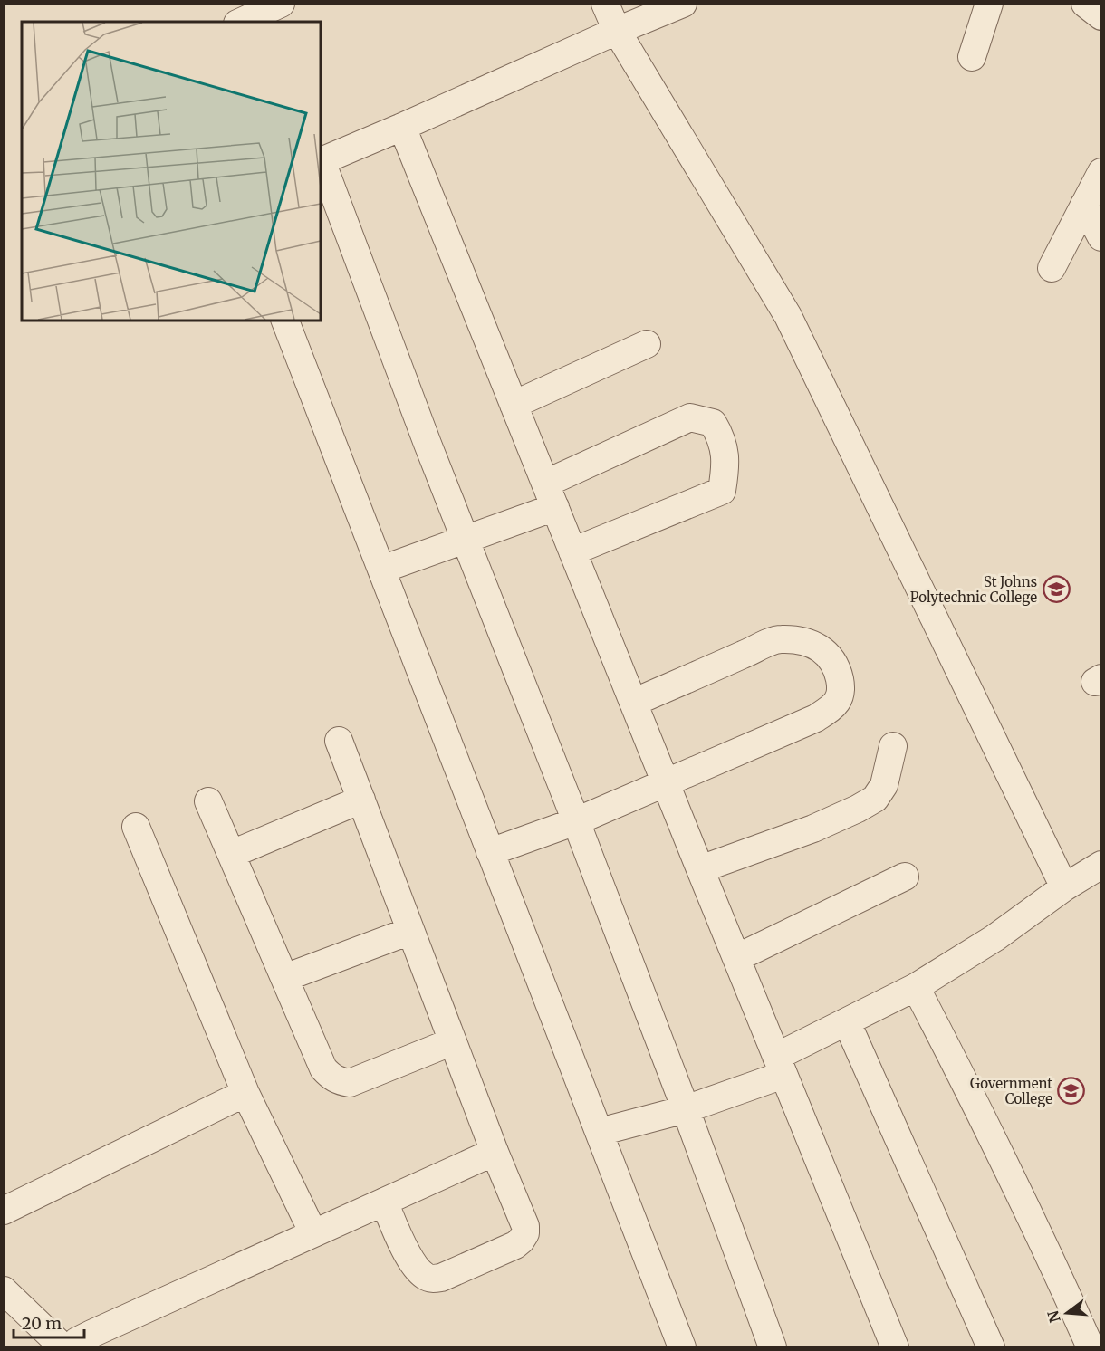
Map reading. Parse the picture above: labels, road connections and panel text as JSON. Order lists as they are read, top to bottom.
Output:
{
  "places": {
    "school or university": ["St Johns Polytechnic College", "Government College"]
  },
  "scale_bar": "20 m",
  "north": "left"
}
